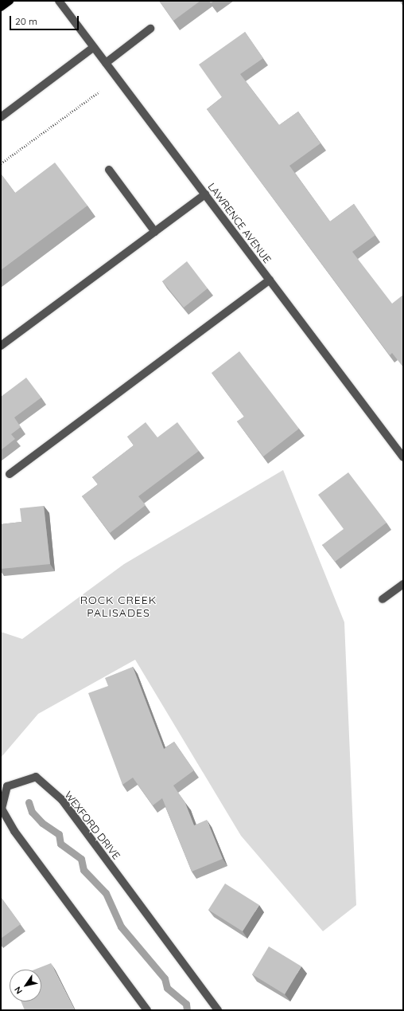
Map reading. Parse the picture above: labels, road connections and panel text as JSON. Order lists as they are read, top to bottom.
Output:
{
  "streets": {
    "street": ["LAWRENCE AVENUE", "WEXFORD DRIVE"]
  },
  "districts": ["ROCK CREEK PALISADES"],
  "scale_bar": "20 m",
  "north": "bottom left"
}
